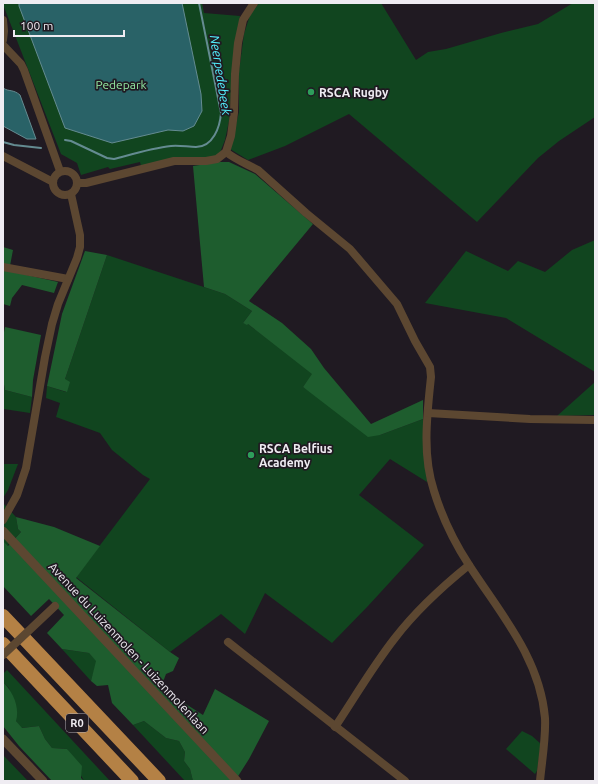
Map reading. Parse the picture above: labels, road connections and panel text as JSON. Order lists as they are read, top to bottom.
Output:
{
  "streets": {
    "highway": ["R0"],
    "street": ["Avenue du Luizenmolen - Luizenmolenlaan"]
  },
  "water": ["Neerpedebeek"],
  "parks": ["Pedepark"],
  "places": ["RSCA Rugby", "RSCA Belfius Academy"],
  "scale_bar": "100 m"
}
